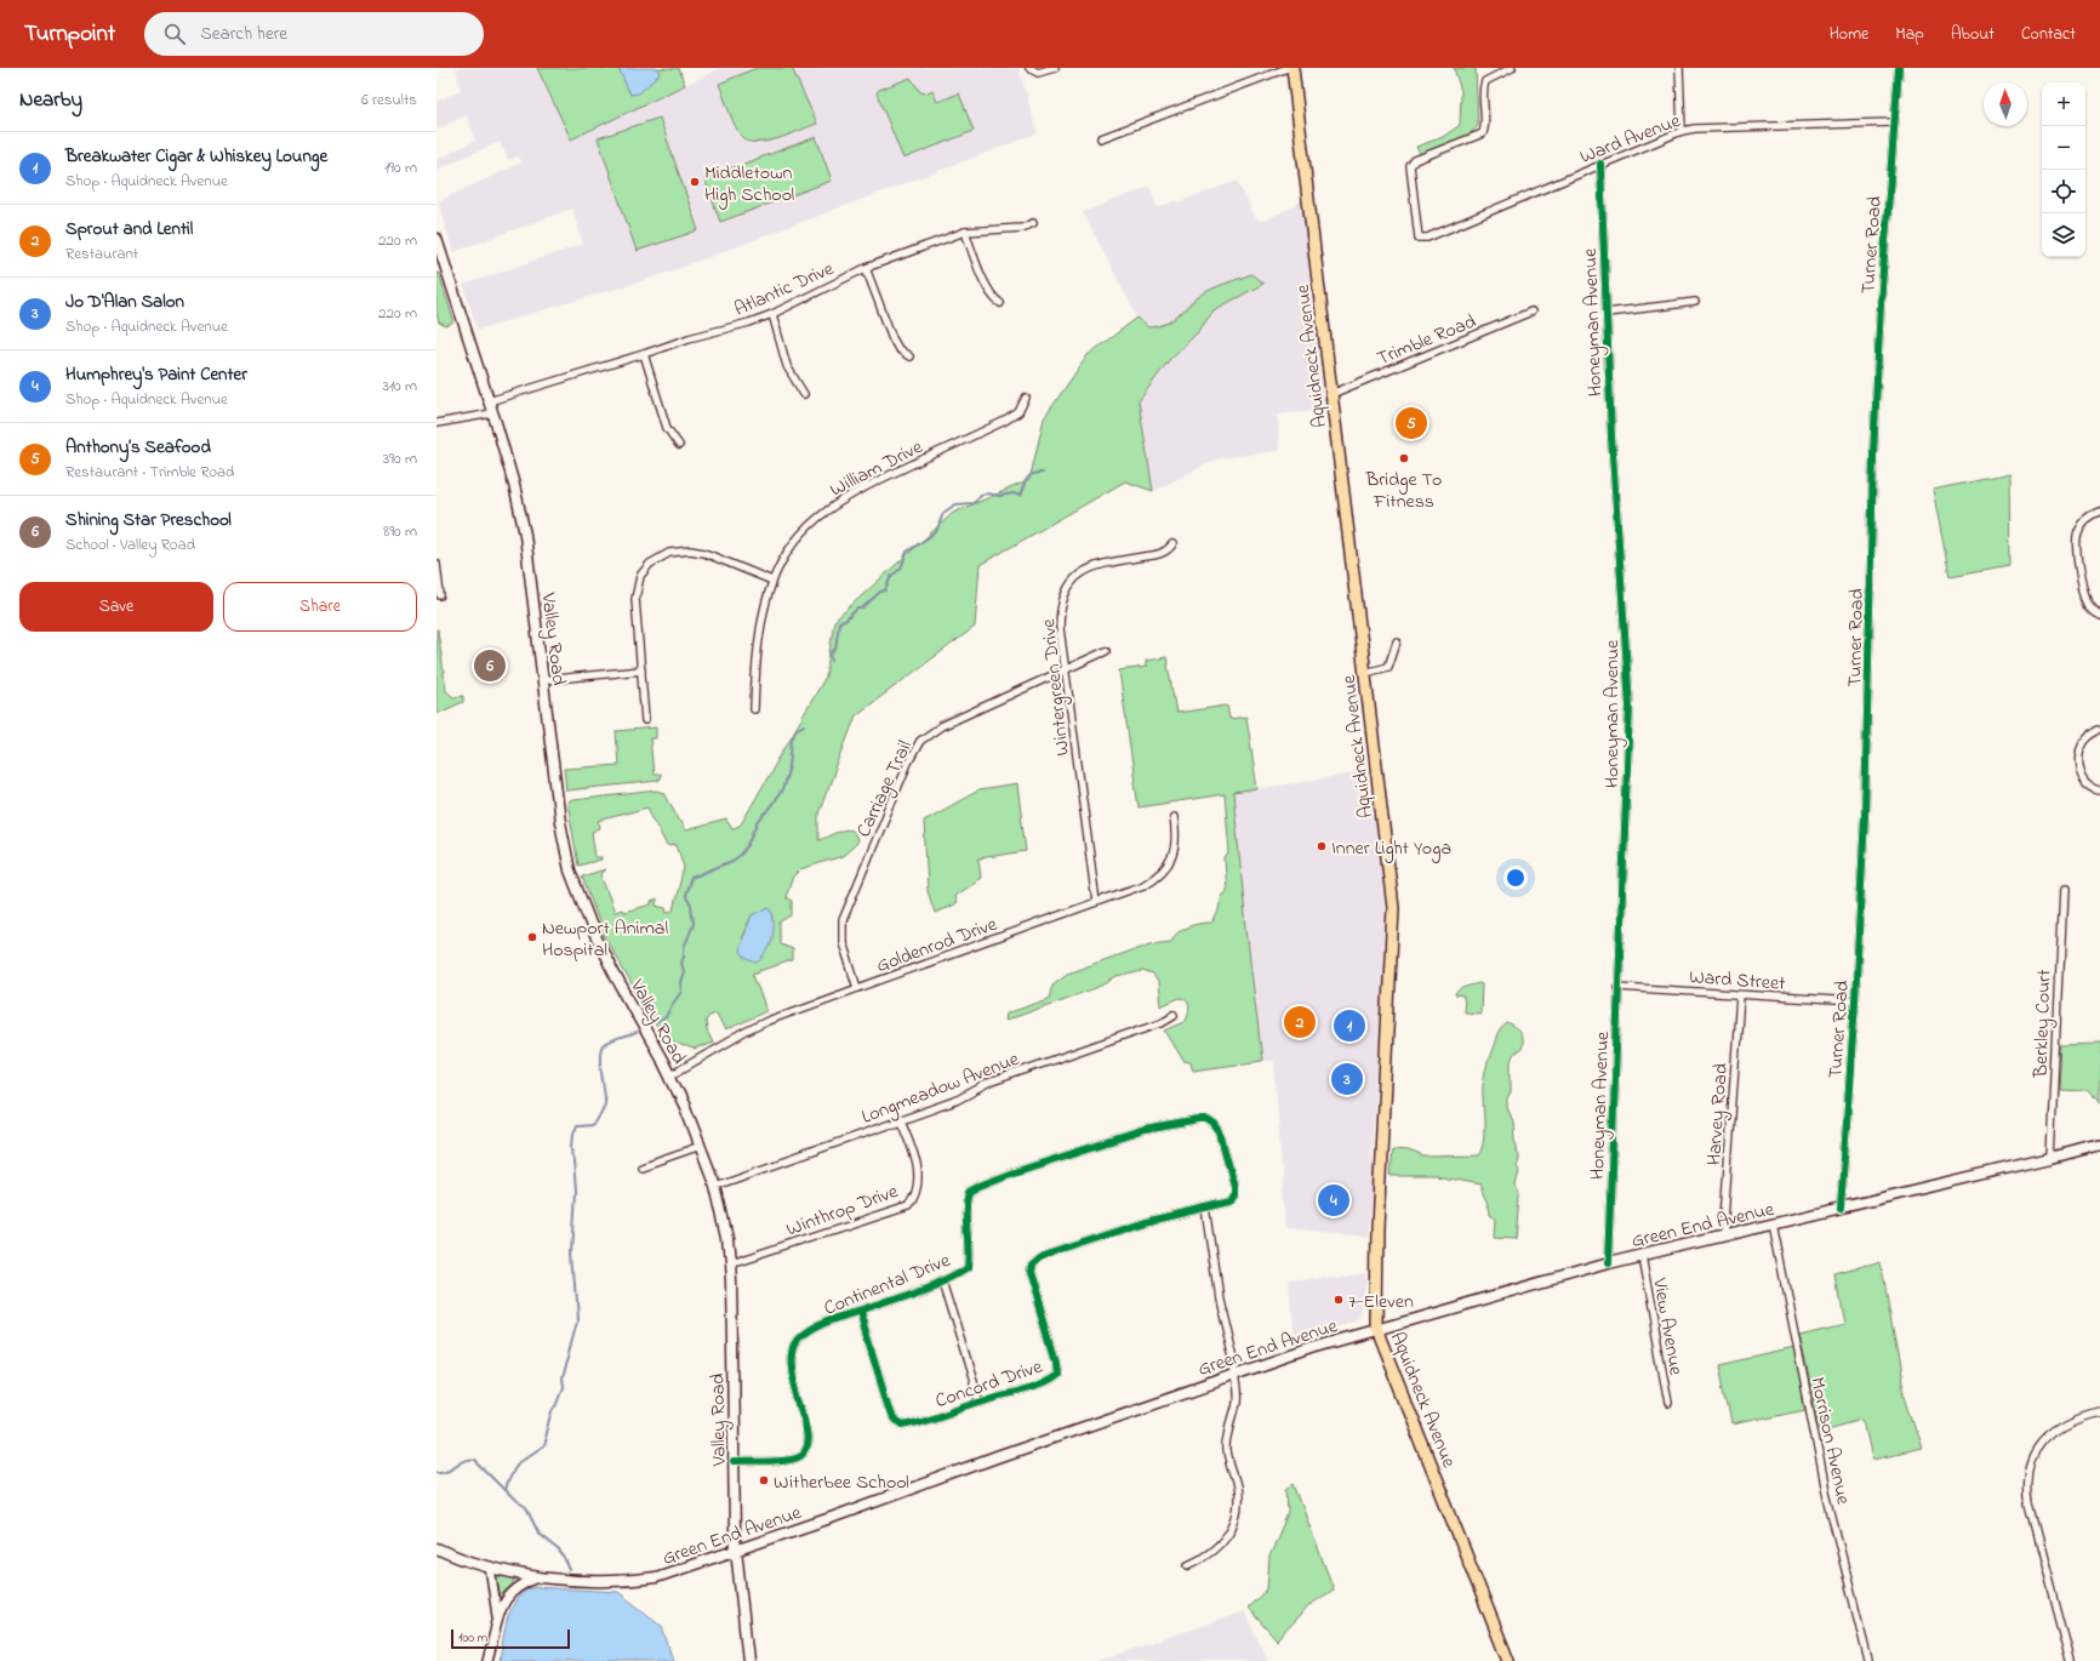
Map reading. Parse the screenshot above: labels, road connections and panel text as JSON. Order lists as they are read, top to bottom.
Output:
{
  "streets": {
    "main road": ["Aquidneck Avenue", "Valley Road", "Green End Avenue"],
    "street": [
      "Ward Avenue",
      "Turner Road",
      "Atlantic Drive",
      "Honeyman Avenue",
      "Trimble Road",
      "William Drive",
      "Wintergreen Drive",
      "Carriage Trail",
      "Goldenrod Drive",
      "Ward Street",
      "Berkley Court",
      "Longmeadow Avenue",
      "Harvey Road",
      "Winthrop Drive",
      "Continental Drive",
      "View Avenue",
      "Concord Drive",
      "Morrison Avenue"
    ]
  },
  "crossings": [
    ["Ward Avenue", "Turner Road"],
    ["Ward Avenue", "Honeyman Avenue"],
    ["Turner Road", "Ward Street"],
    ["Turner Road", "Green End Avenue"],
    ["Atlantic Drive", "Valley Road"],
    ["Honeyman Avenue", "Ward Street"],
    ["Honeyman Avenue", "Green End Avenue"],
    ["Trimble Road", "Aquidneck Avenue"],
    ["Aquidneck Avenue", "Green End Avenue"],
    ["Valley Road", "Goldenrod Drive"],
    ["Valley Road", "Longmeadow Avenue"],
    ["Valley Road", "Winthrop Drive"],
    ["Valley Road", "Green End Avenue"],
    ["Valley Road", "Continental Drive"],
    ["Wintergreen Drive", "Carriage Trail"],
    ["Wintergreen Drive", "Goldenrod Drive"],
    ["Carriage Trail", "Goldenrod Drive"],
    ["Ward Street", "Harvey Road"],
    ["Berkley Court", "Green End Avenue"],
    ["Longmeadow Avenue", "Winthrop Drive"],
    ["Harvey Road", "Green End Avenue"],
    ["Green End Avenue", "View Avenue"],
    ["Green End Avenue", "Morrison Avenue"],
    ["Continental Drive", "Concord Drive"]
  ],
  "places": [
    "Middletown High School",
    "Bridge To Fitness",
    "Inner Light Yoga",
    "Newport Animal Hospital",
    "7-Eleven",
    "Witherbee School"
  ],
  "scale_bar": "100 m",
  "north": "top",
  "page": {
    "header": "Turnpoint",
    "search": "Search here",
    "nav": [
      "Home",
      "Map",
      "About",
      "Contact"
    ],
    "heading": ["Nearby", "6 results"],
    "map_buttons": ["+", "−"],
    "list": [
      {
        "mark": "1",
        "name": "Breakwater Cigar & Whiskey Lounge",
        "note": "Shop · Aquidneck Avenue",
        "value": "190 m"
      },
      {
        "mark": "2",
        "name": "Sprout and Lentil",
        "note": "Restaurant",
        "value": "220 m"
      },
      {
        "mark": "3",
        "name": "Jo D'Alan Salon",
        "note": "Shop · Aquidneck Avenue",
        "value": "220 m"
      },
      {
        "mark": "4",
        "name": "Humphrey's Paint Center",
        "note": "Shop · Aquidneck Avenue",
        "value": "310 m"
      },
      {
        "mark": "5",
        "name": "Anthony’s Seafood",
        "note": "Restaurant · Trimble Road",
        "value": "390 m"
      },
      {
        "mark": "6",
        "name": "Shining Star Preschool",
        "note": "School · Valley Road",
        "value": "890 m"
      }
    ],
    "pins": [
      "5",
      "6",
      "2",
      "1",
      "3",
      "4"
    ],
    "buttons": ["Save", "Share"],
    "scale": "100 m"
  }
}
